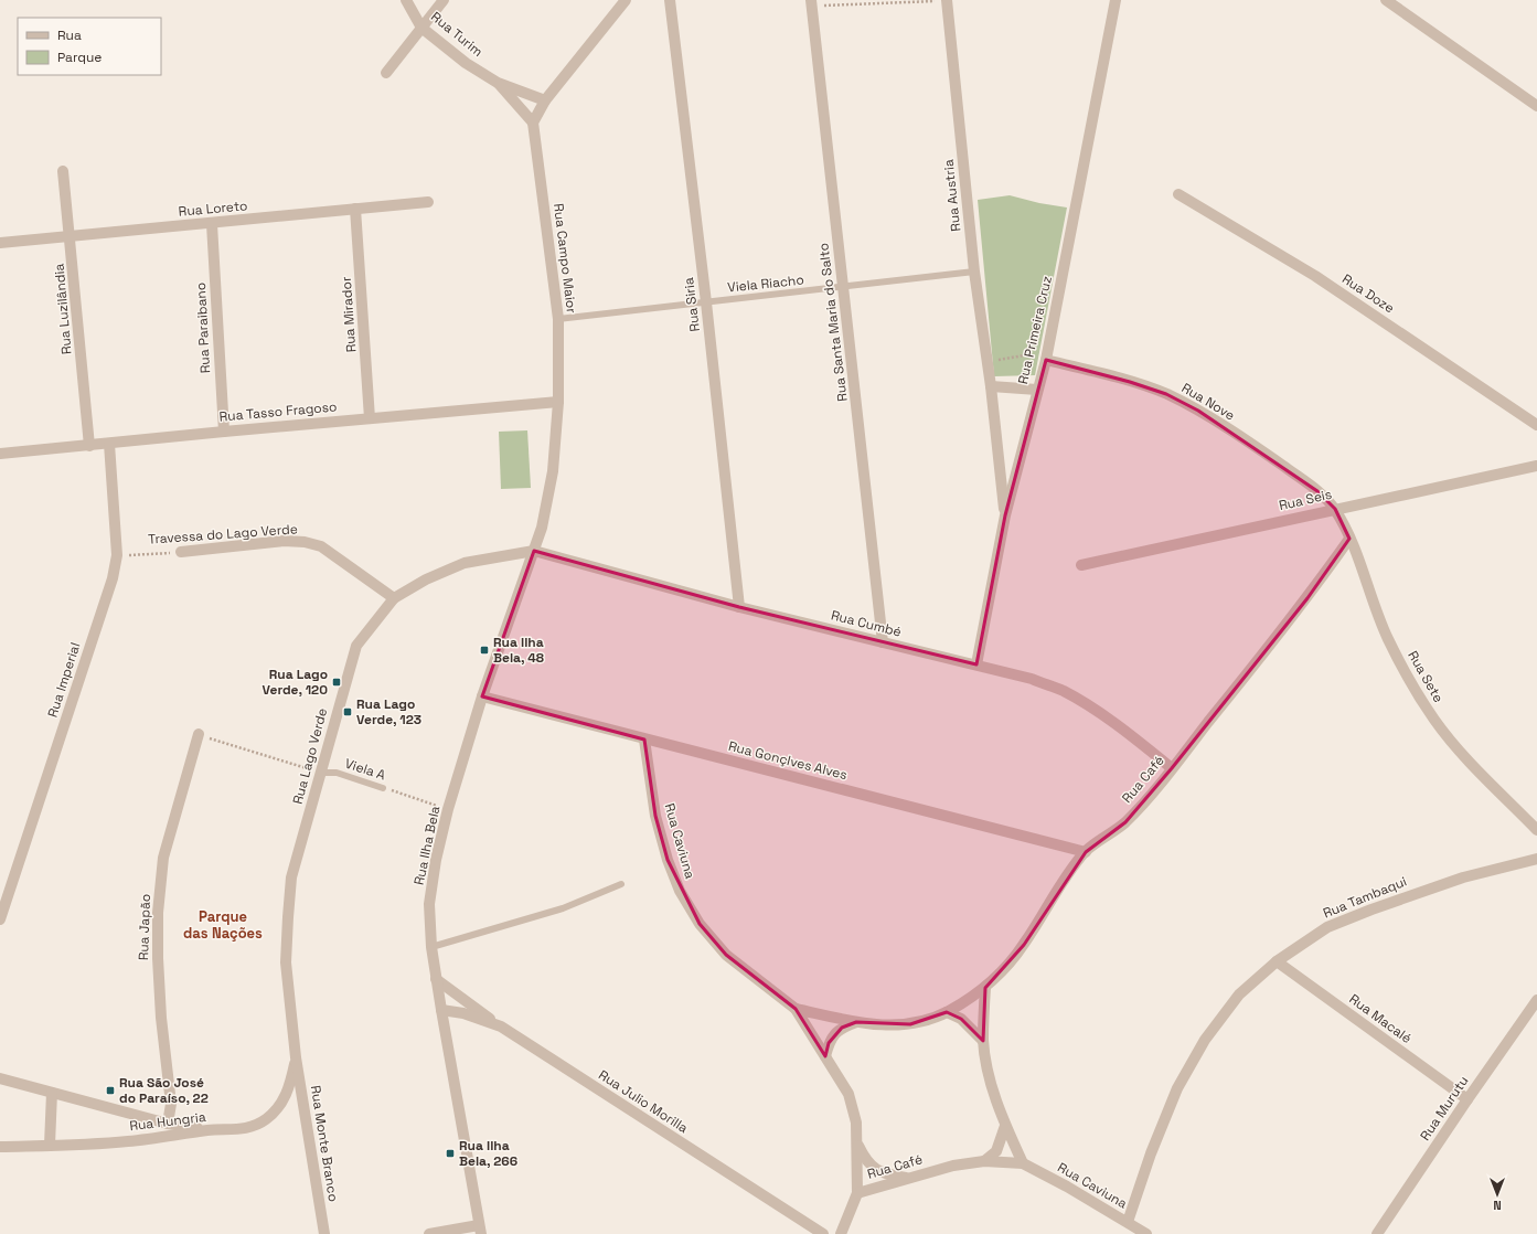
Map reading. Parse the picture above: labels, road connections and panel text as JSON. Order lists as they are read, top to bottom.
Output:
{
  "streets": {
    "street": [
      "Rua Turim",
      "Rua Austria",
      "Rua Loreto",
      "Rua Campo Maior",
      "Rua Doze",
      "Rua Siria",
      "Rua Luzilândia",
      "Rua Mirador",
      "Rua Santa Maria do Salto",
      "Rua Paraibano",
      "Rua Primeira Cruz",
      "Rua Nove",
      "Rua Tasso Fragoso",
      "Rua Seis",
      "Travessa do Lago Verde",
      "Rua Cumbé",
      "Rua Sete",
      "Rua Imperial",
      "Rua Lago Verde",
      "Rua Gonçlves Alves",
      "Rua Café",
      "Rua Caviuna",
      "Rua Ilha Bela",
      "Rua Tambaqui",
      "Rua Japão",
      "Rua Macalé",
      "Rua Julio Morilla",
      "Rua Murutu",
      "Rua Hungria",
      "Rua Monte Branco"
    ],
    "lane": ["Viela Riacho", "Viela A"]
  },
  "crossings": [
    ["Rua Turim", "Rua Campo Maior"],
    ["Rua Austria", "Viela Riacho"],
    ["Rua Austria", "Rua Primeira Cruz"],
    ["Rua Loreto", "Rua Luzilândia"],
    ["Rua Loreto", "Rua Mirador"],
    ["Rua Loreto", "Rua Paraibano"],
    ["Rua Campo Maior", "Viela Riacho"],
    ["Rua Campo Maior", "Rua Tasso Fragoso"],
    ["Rua Campo Maior", "Rua Cumbé"],
    ["Rua Campo Maior", "Rua Lago Verde"],
    ["Rua Campo Maior", "Rua Ilha Bela"],
    ["Viela Riacho", "Rua Siria"],
    ["Viela Riacho", "Rua Santa Maria do Salto"],
    ["Rua Siria", "Rua Cumbé"],
    ["Rua Luzilândia", "Rua Tasso Fragoso"],
    ["Rua Mirador", "Rua Tasso Fragoso"],
    ["Rua Santa Maria do Salto", "Rua Cumbé"],
    ["Rua Paraibano", "Rua Tasso Fragoso"],
    ["Rua Primeira Cruz", "Rua Nove"],
    ["Rua Primeira Cruz", "Rua Cumbé"],
    ["Rua Nove", "Rua Seis"],
    ["Rua Nove", "Rua Sete"],
    ["Rua Tasso Fragoso", "Rua Imperial"],
    ["Rua Seis", "Rua Sete"],
    ["Travessa do Lago Verde", "Rua Imperial"],
    ["Travessa do Lago Verde", "Rua Lago Verde"],
    ["Rua Cumbé", "Rua Lago Verde"],
    ["Rua Cumbé", "Rua Café"],
    ["Rua Cumbé", "Rua Ilha Bela"],
    ["Rua Sete", "Rua Café"],
    ["Rua Lago Verde", "Viela A"],
    ["Rua Lago Verde", "Rua Ilha Bela"],
    ["Rua Lago Verde", "Rua Hungria"],
    ["Rua Lago Verde", "Rua Monte Branco"],
    ["Rua Gonçlves Alves", "Rua Café"],
    ["Rua Gonçlves Alves", "Rua Caviuna"],
    ["Rua Gonçlves Alves", "Rua Ilha Bela"],
    ["Viela A", "Rua Ilha Bela"],
    ["Rua Café", "Rua Caviuna"],
    ["Rua Caviuna", "Rua Tambaqui"],
    ["Rua Ilha Bela", "Rua Julio Morilla"],
    ["Rua Tambaqui", "Rua Macalé"],
    ["Rua Macalé", "Rua Murutu"],
    ["Rua Hungria", "Rua Monte Branco"]
  ],
  "districts": ["Parque das Nações"],
  "places": {
    "transit": [
      "Rua Ilha Bela, 48",
      "Rua Lago Verde, 120",
      "Rua Lago Verde, 123",
      "Rua São José do Paraíso, 22",
      "Rua Ilha Bela, 266"
    ]
  },
  "legend": ["Rua", "Parque"],
  "north": "bottom"
}
